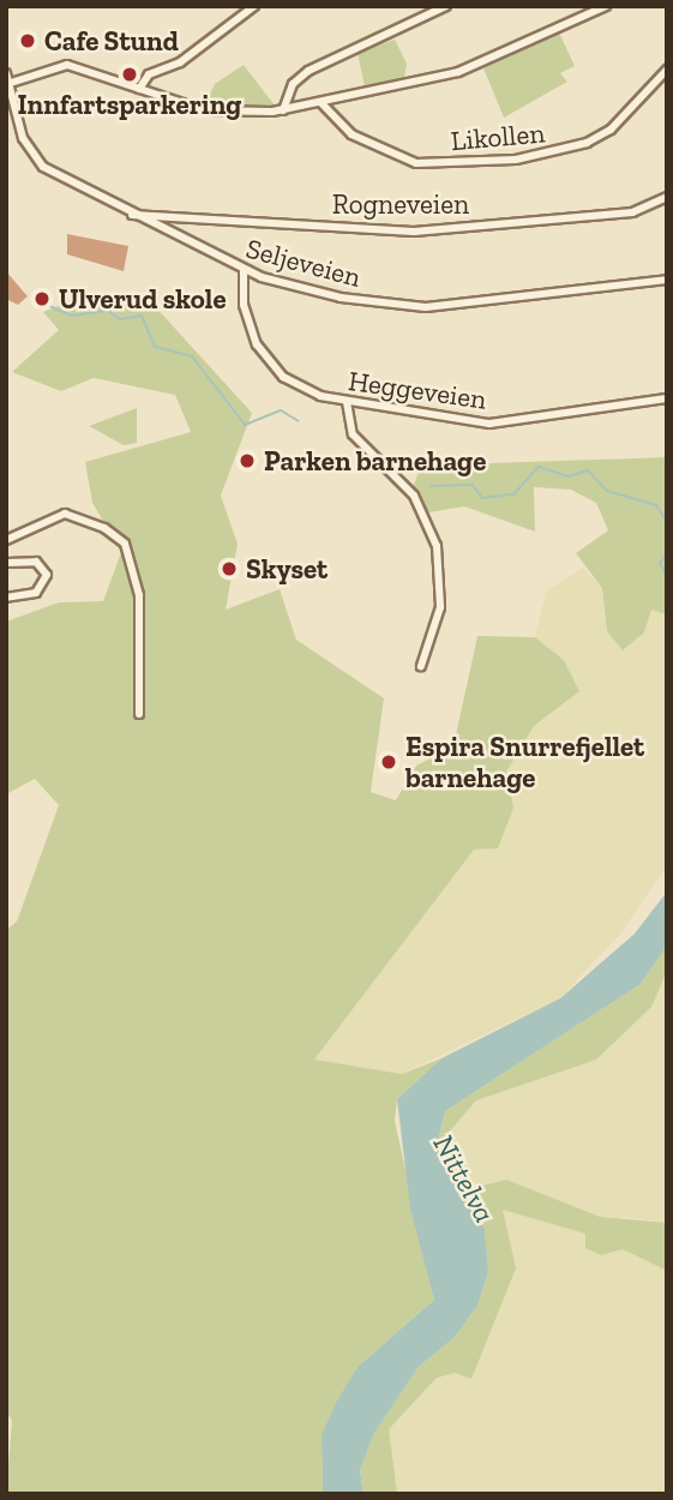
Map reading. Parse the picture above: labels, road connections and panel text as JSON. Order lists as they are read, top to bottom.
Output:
{
  "streets": {
    "street": [
      "Likollen",
      "Rogneveien",
      "Seljeveien",
      "Heggeveien"
    ]
  },
  "crossings": [
    ["Rogneveien", "Seljeveien"],
    ["Seljeveien", "Heggeveien"]
  ],
  "water": ["Nittelva"],
  "places": [
    "Cafe Stund",
    "Innfartsparkering",
    "Ulverud skole",
    "Parken barnehage",
    "Skyset",
    "Espira Snurrefjellet barnehage"
  ]
}
